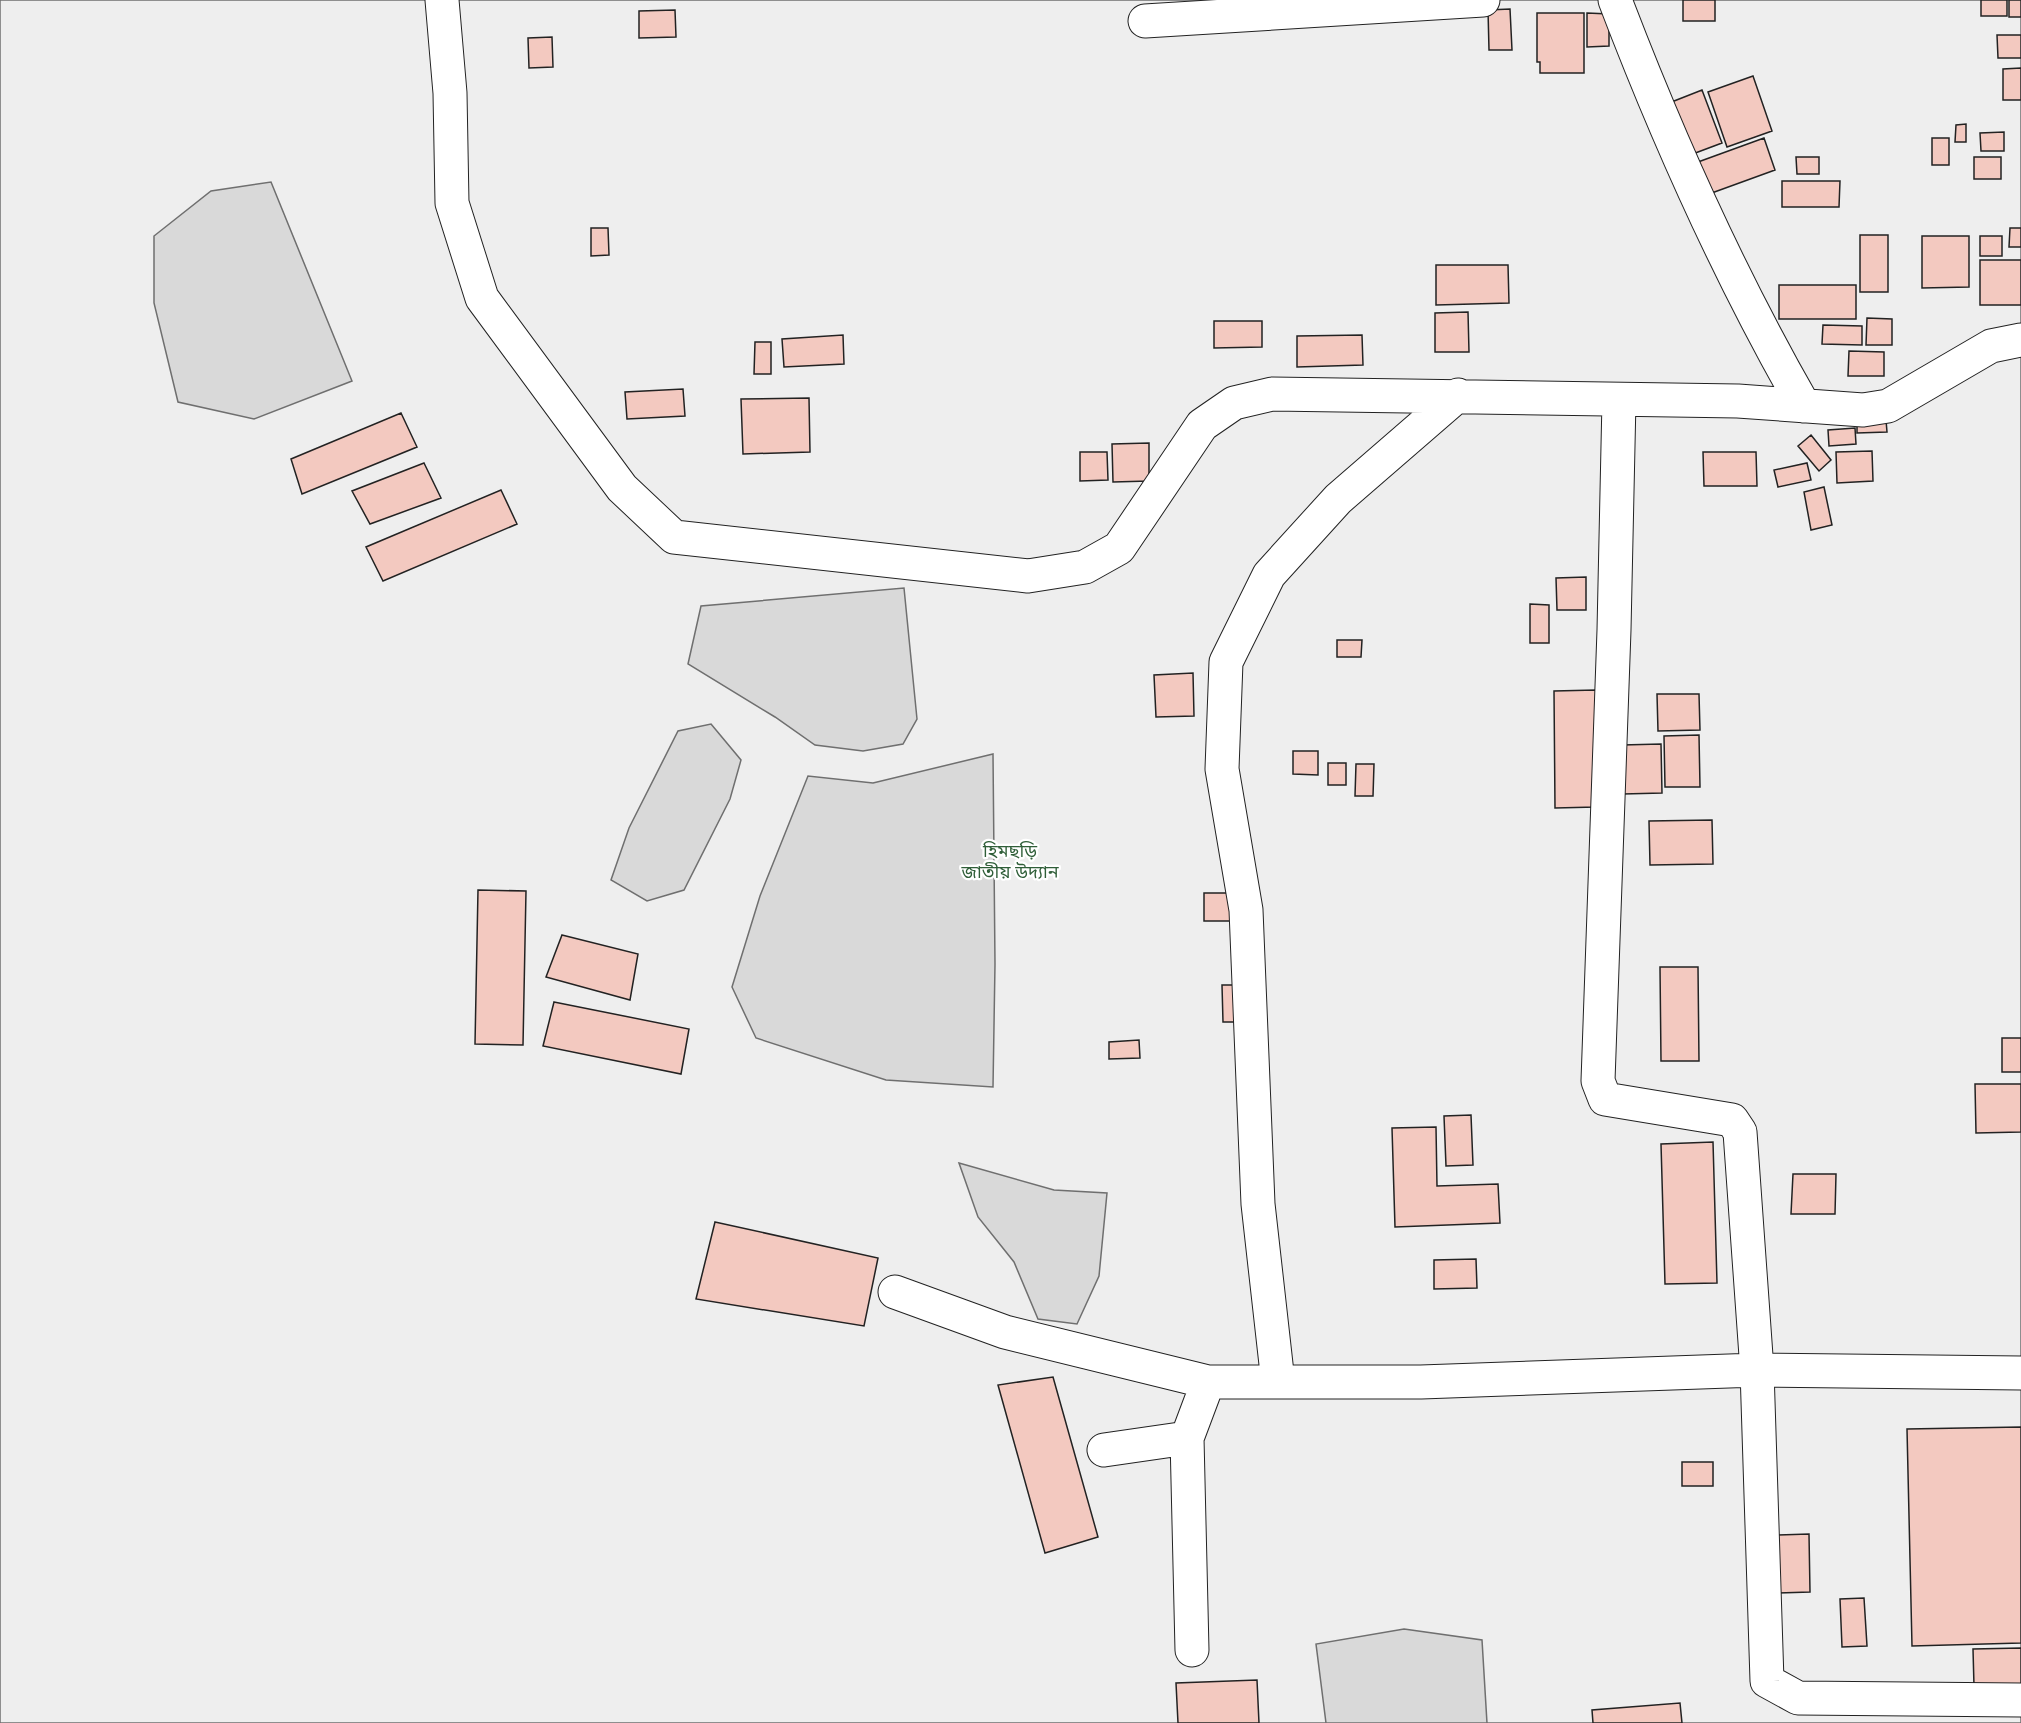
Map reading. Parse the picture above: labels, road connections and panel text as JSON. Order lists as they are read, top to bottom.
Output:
{
  "parks": ["হিমছড়ি জাতীয় উদ্যান"]
}
